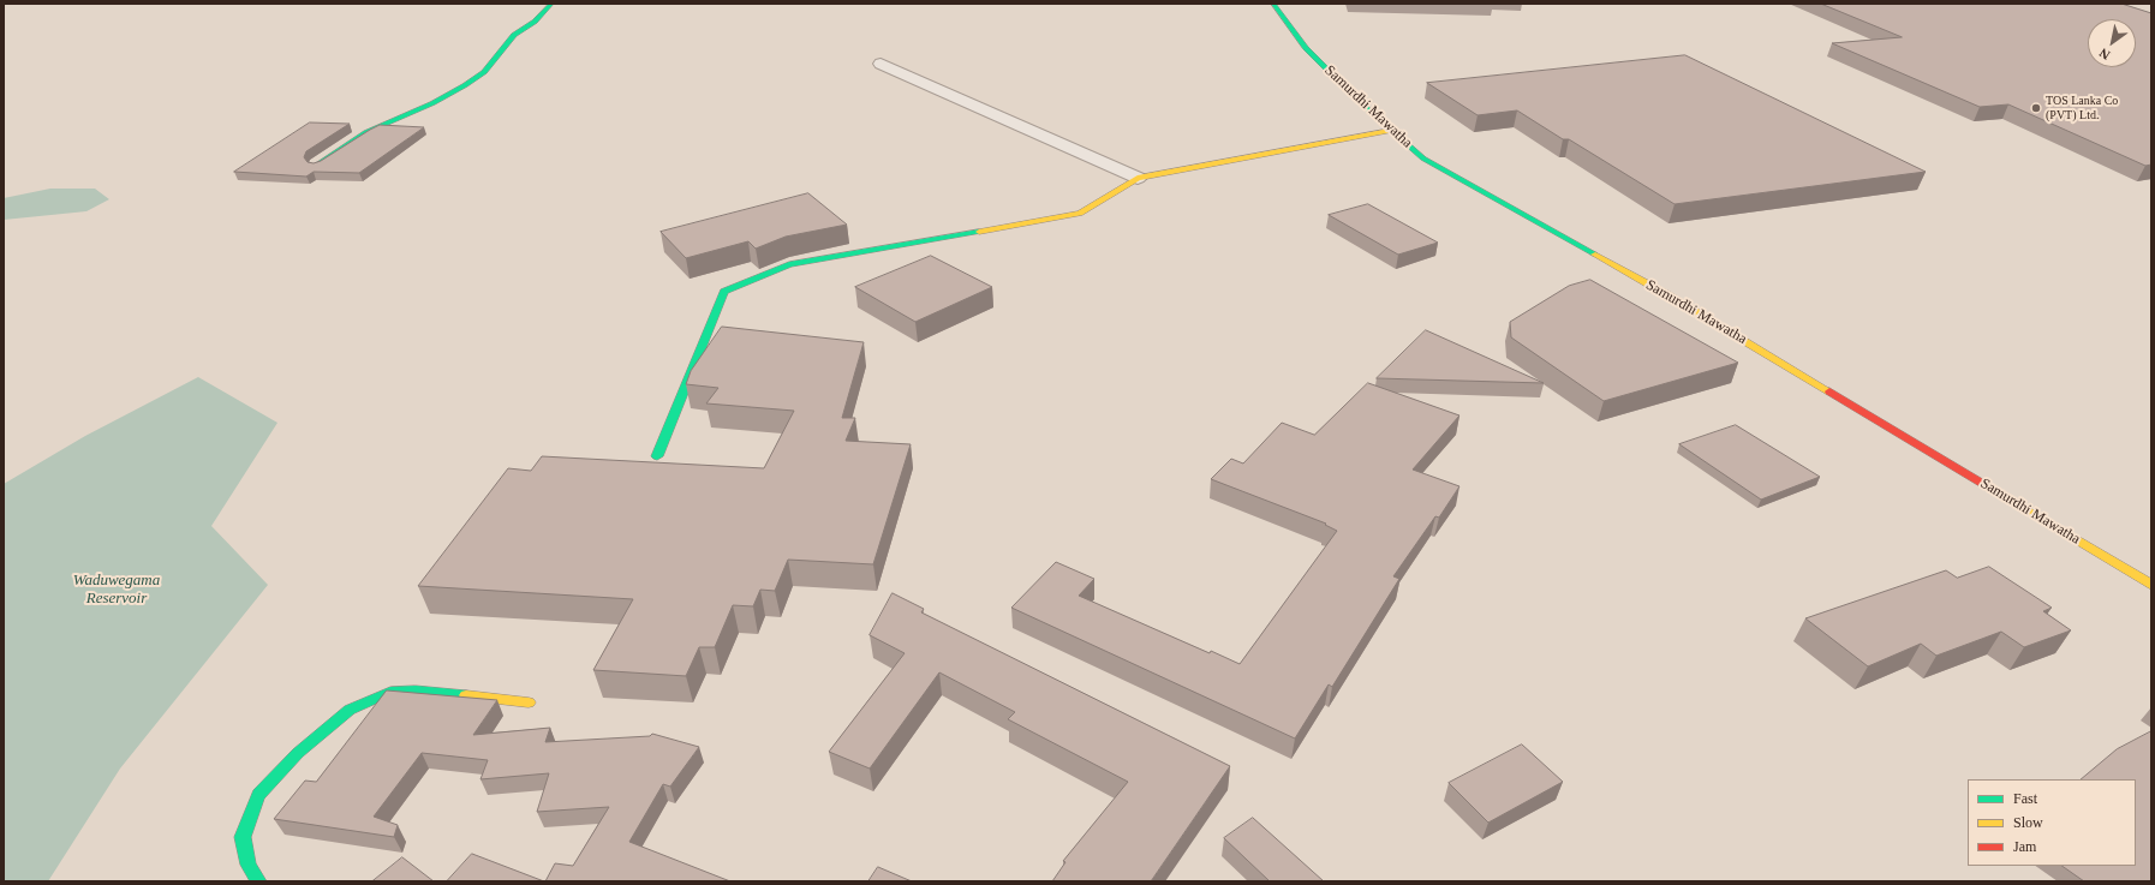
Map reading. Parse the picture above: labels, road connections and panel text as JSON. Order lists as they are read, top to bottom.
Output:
{
  "streets": {
    "street": ["Samurdhi Mawatha"]
  },
  "water": ["Waduwegama Reservoir"],
  "places": ["TOS Lanka Co (PVT) Ltd."],
  "legend": ["Fast", "Slow", "Jam"],
  "north": "bottom left"
}
